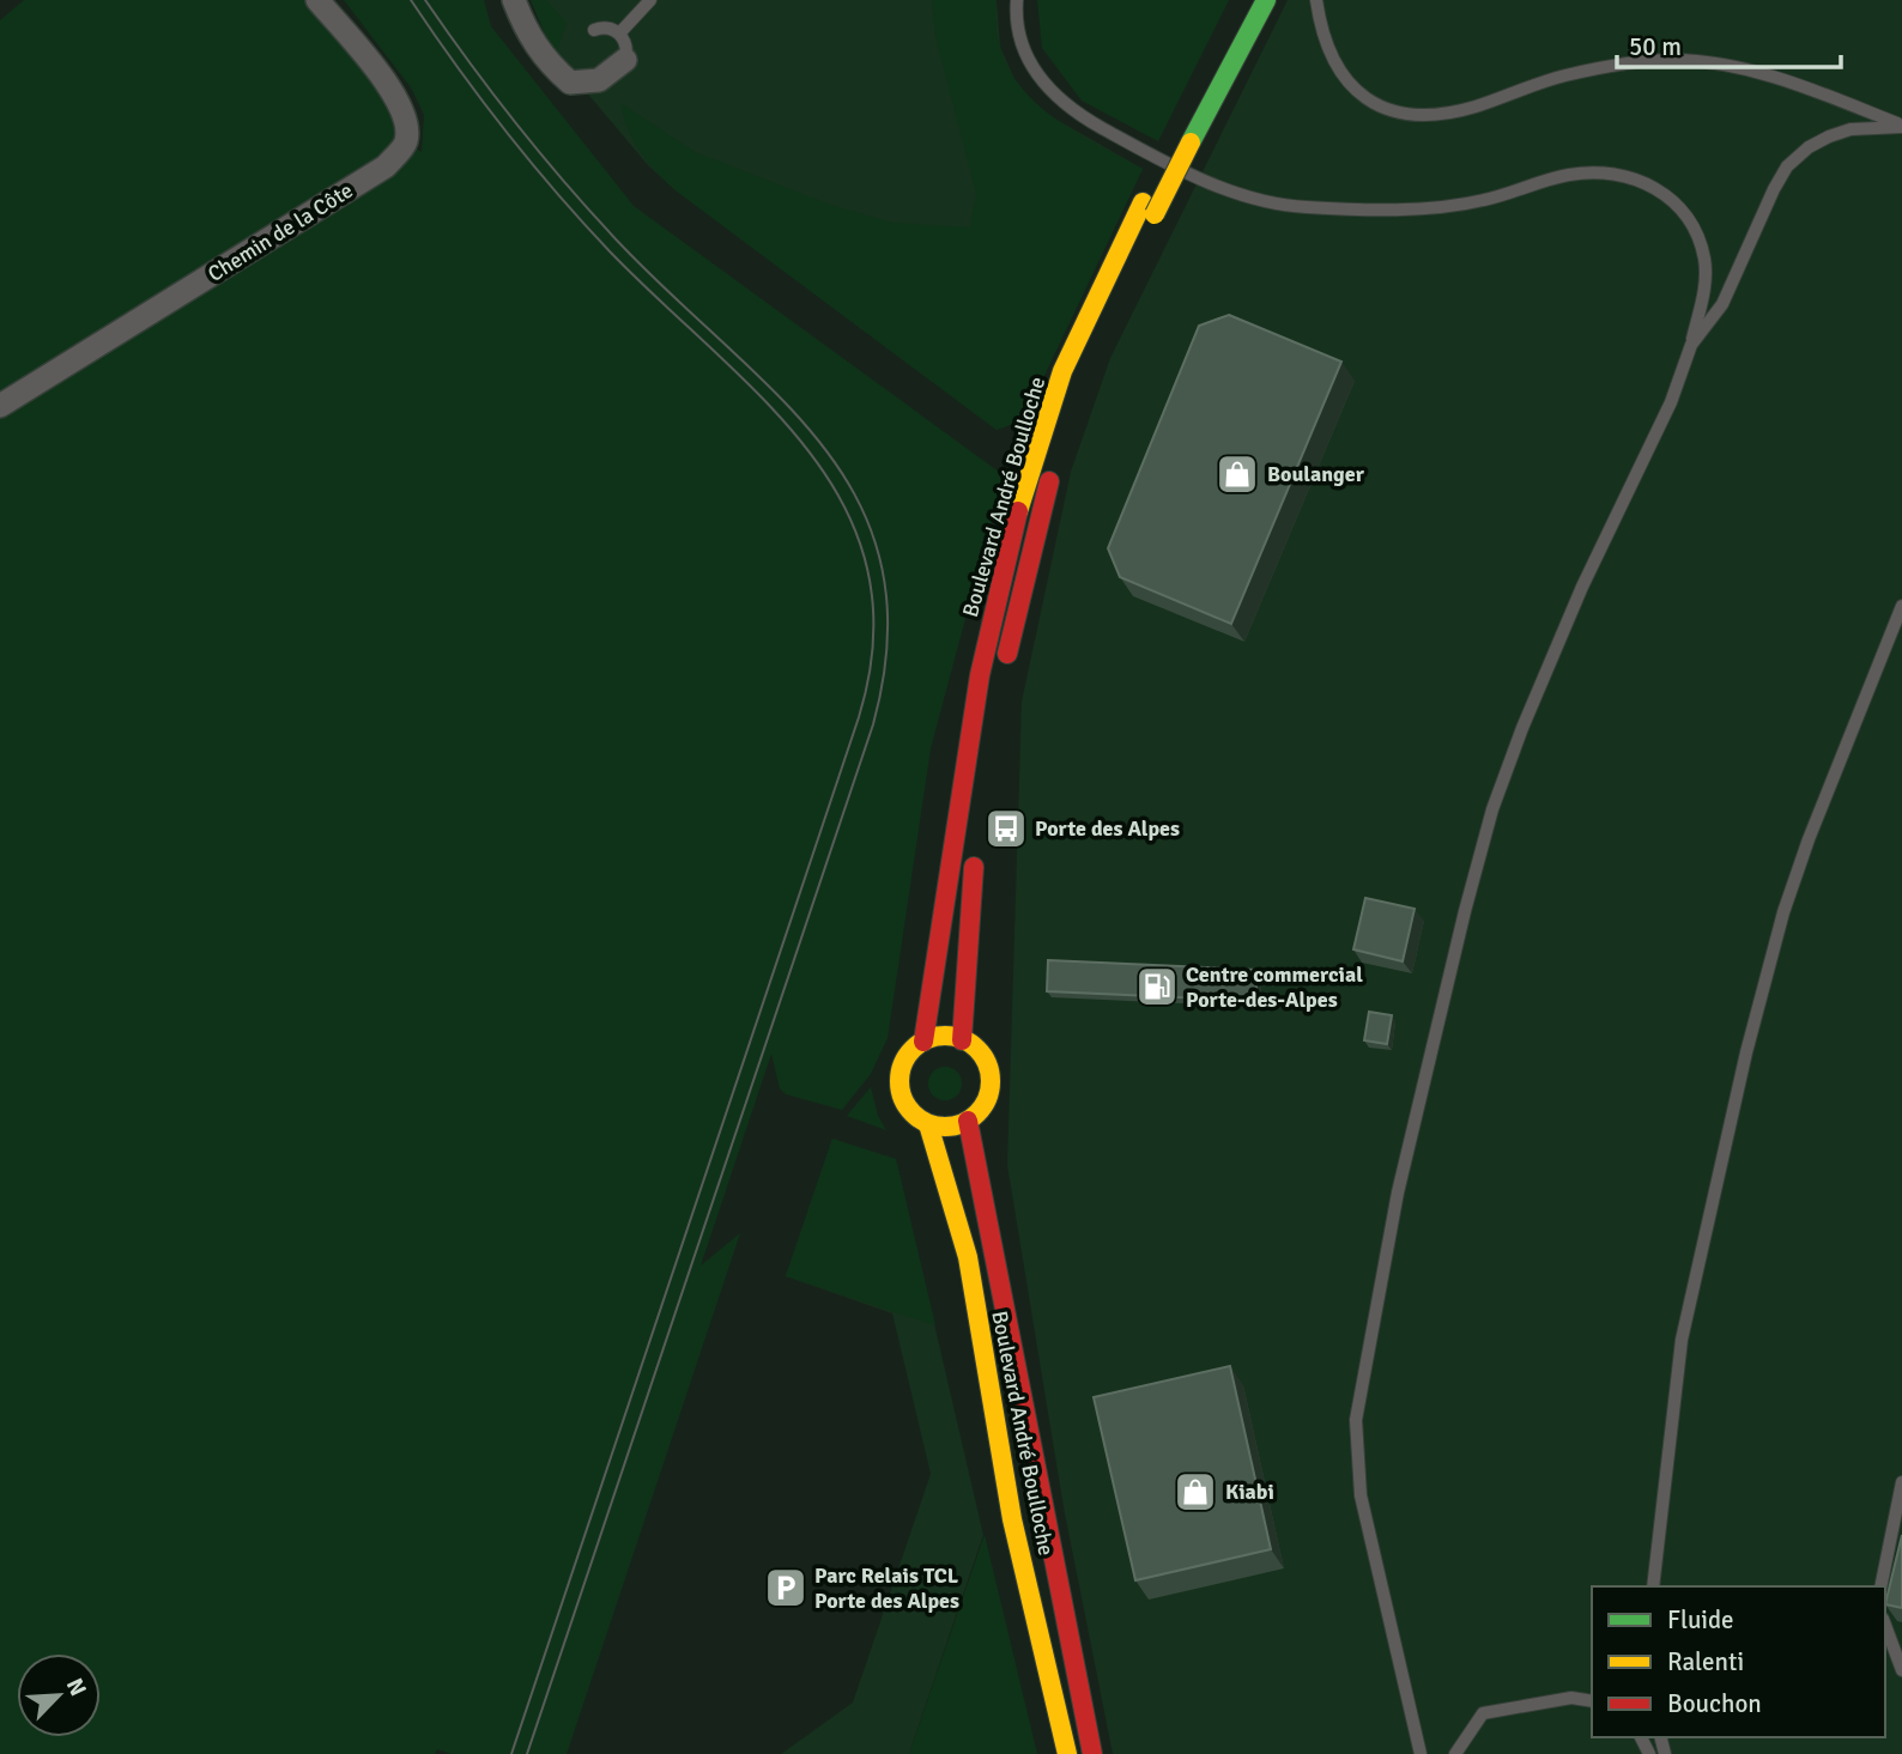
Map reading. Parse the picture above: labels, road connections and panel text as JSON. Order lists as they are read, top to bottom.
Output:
{
  "streets": {
    "main road": ["Boulevard André Boulloche"],
    "street": ["Chemin de la Côte"]
  },
  "places": {
    "shop": ["Boulanger", "Kiabi"],
    "bus stop": ["Porte des Alpes"],
    "fuel station": ["Centre commercial Porte-des-Alpes"],
    "parking": ["Parc Relais TCL Porte des Alpes"]
  },
  "legend": ["Fluide", "Ralenti", "Bouchon"],
  "scale_bar": "50 m",
  "north": "top right"
}
